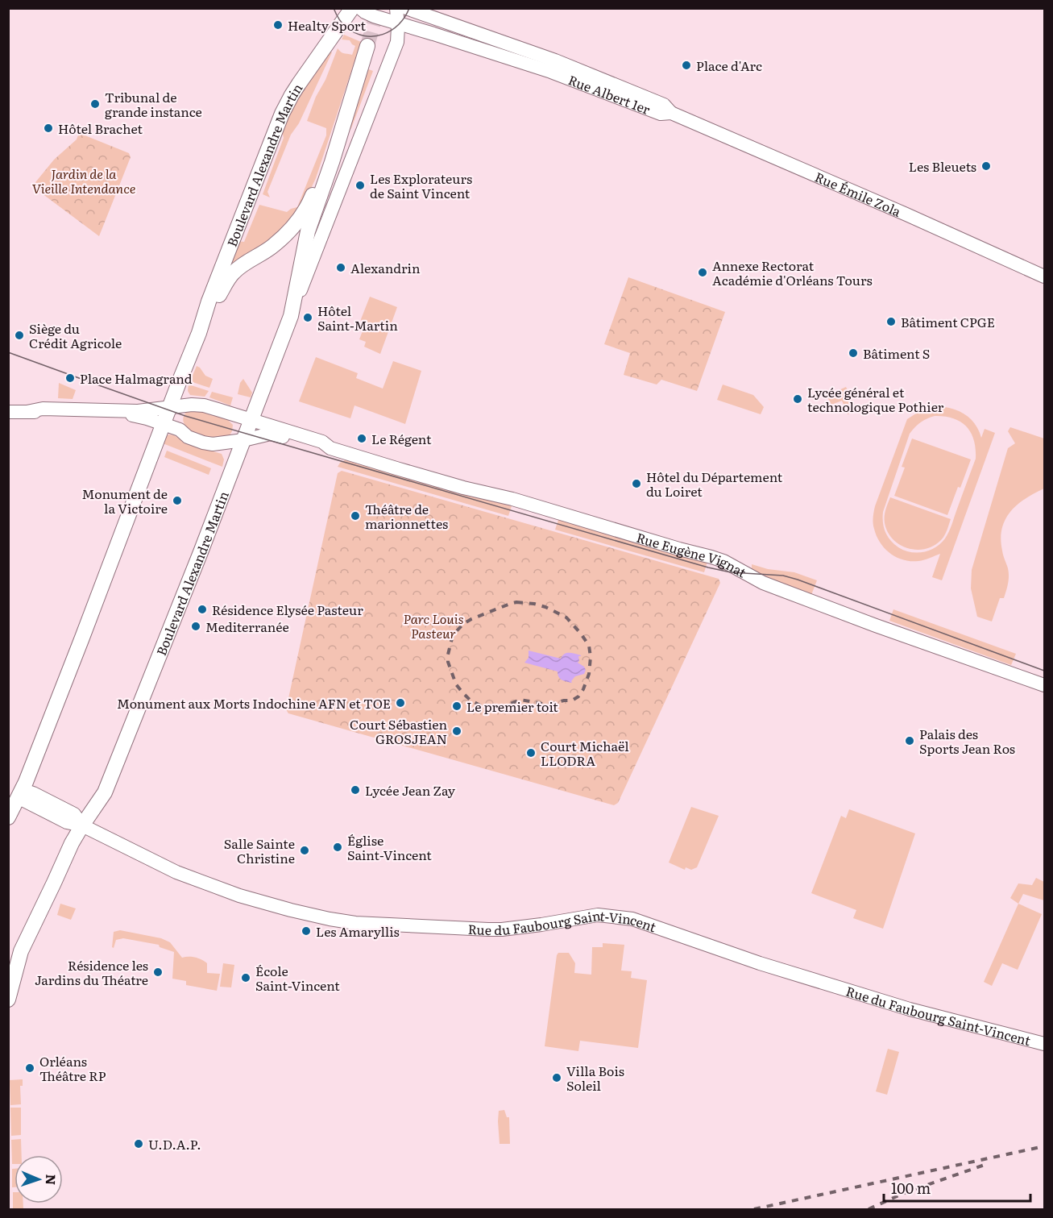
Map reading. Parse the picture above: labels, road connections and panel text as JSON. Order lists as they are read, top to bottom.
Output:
{
  "streets": {
    "main road": ["Boulevard Alexandre Martin"],
    "street": [
      "Rue Albert 1er",
      "Rue Émile Zola",
      "Rue Eugène Vignat",
      "Rue du Faubourg Saint-Vincent"
    ]
  },
  "crossings": [
    ["Rue Albert 1er", "Boulevard Alexandre Martin"],
    ["Rue Albert 1er", "Rue Émile Zola"],
    ["Boulevard Alexandre Martin", "Rue Eugène Vignat"],
    ["Boulevard Alexandre Martin", "Rue du Faubourg Saint-Vincent"]
  ],
  "parks": ["Jardin de la Vieille Intendance", "Parc Louis Pasteur"],
  "places": [
    "Healty Sport",
    "Place d'Arc",
    "Tribunal de grande instance",
    "Hôtel Brachet",
    "Les Bleuets",
    "Les Explorateurs de Saint Vincent",
    "Alexandrin",
    "Annexe Rectorat Académie d'Orléans Tours",
    "Hôtel Saint-Martin",
    "Bâtiment CPGE",
    "Siège du Crédit Agricole",
    "Bâtiment S",
    "Place Halmagrand",
    "Lycée général et technologique Pothier",
    "Le Régent",
    "Hôtel du Département du Loiret",
    "Monument de la Victoire",
    "Théâtre de marionnettes",
    "Résidence Elysée Pasteur",
    "Mediterranée",
    "Monument aux Morts Indochine AFN et TOE",
    "Le premier toit",
    "Court Sébastien GROSJEAN",
    "Palais des Sports Jean Ros",
    "Court Michaël LLODRA",
    "Lycée Jean Zay",
    "Église Saint-Vincent",
    "Salle Sainte Christine",
    "Les Amaryllis",
    "Résidence les Jardins du Théatre",
    "École Saint-Vincent",
    "Orléans Théâtre RP",
    "Villa Bois Soleil",
    "U.D.A.P."
  ],
  "scale_bar": "100 m",
  "north": "right"
}
